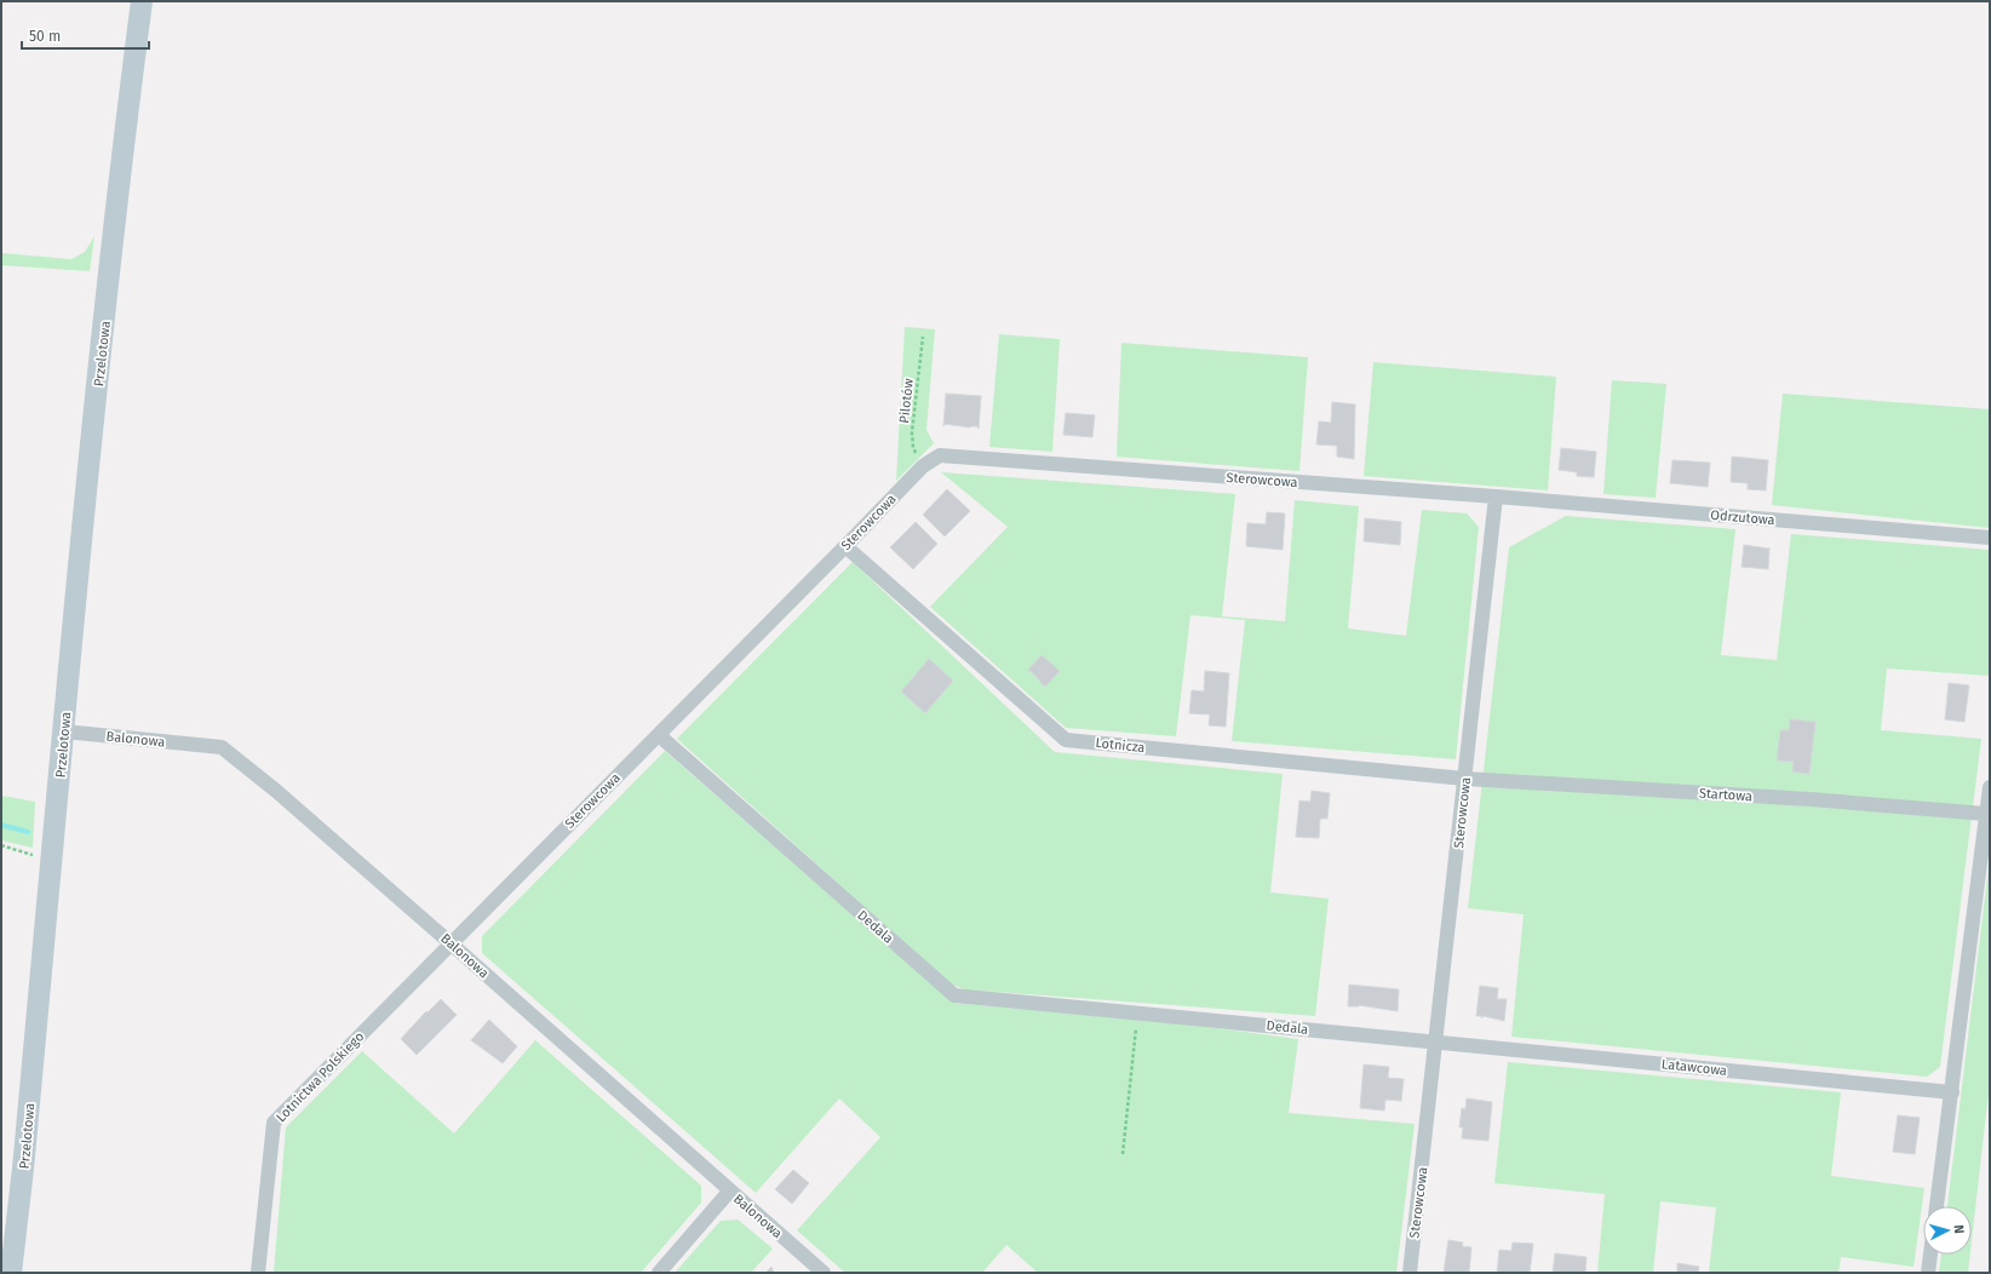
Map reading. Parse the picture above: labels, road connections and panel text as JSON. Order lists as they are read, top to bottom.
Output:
{
  "streets": {
    "street": [
      "Przelotowa",
      "Sterowcowa",
      "Odrzutowa",
      "Balonowa",
      "Lotnicza",
      "Startowa",
      "Dedala",
      "Latawcowa",
      "Lotnictwa Polskiego"
    ],
    "path": ["Pilotów"]
  },
  "crossings": [
    ["Przelotowa", "Balonowa"],
    ["Pilotów", "Sterowcowa"],
    ["Sterowcowa", "Odrzutowa"],
    ["Sterowcowa", "Balonowa"],
    ["Sterowcowa", "Lotnicza"],
    ["Sterowcowa", "Startowa"],
    ["Sterowcowa", "Dedala"],
    ["Sterowcowa", "Latawcowa"],
    ["Sterowcowa", "Lotnictwa Polskiego"],
    ["Balonowa", "Lotnictwa Polskiego"],
    ["Lotnicza", "Startowa"],
    ["Dedala", "Latawcowa"]
  ],
  "scale_bar": "50 m",
  "north": "right"
}
